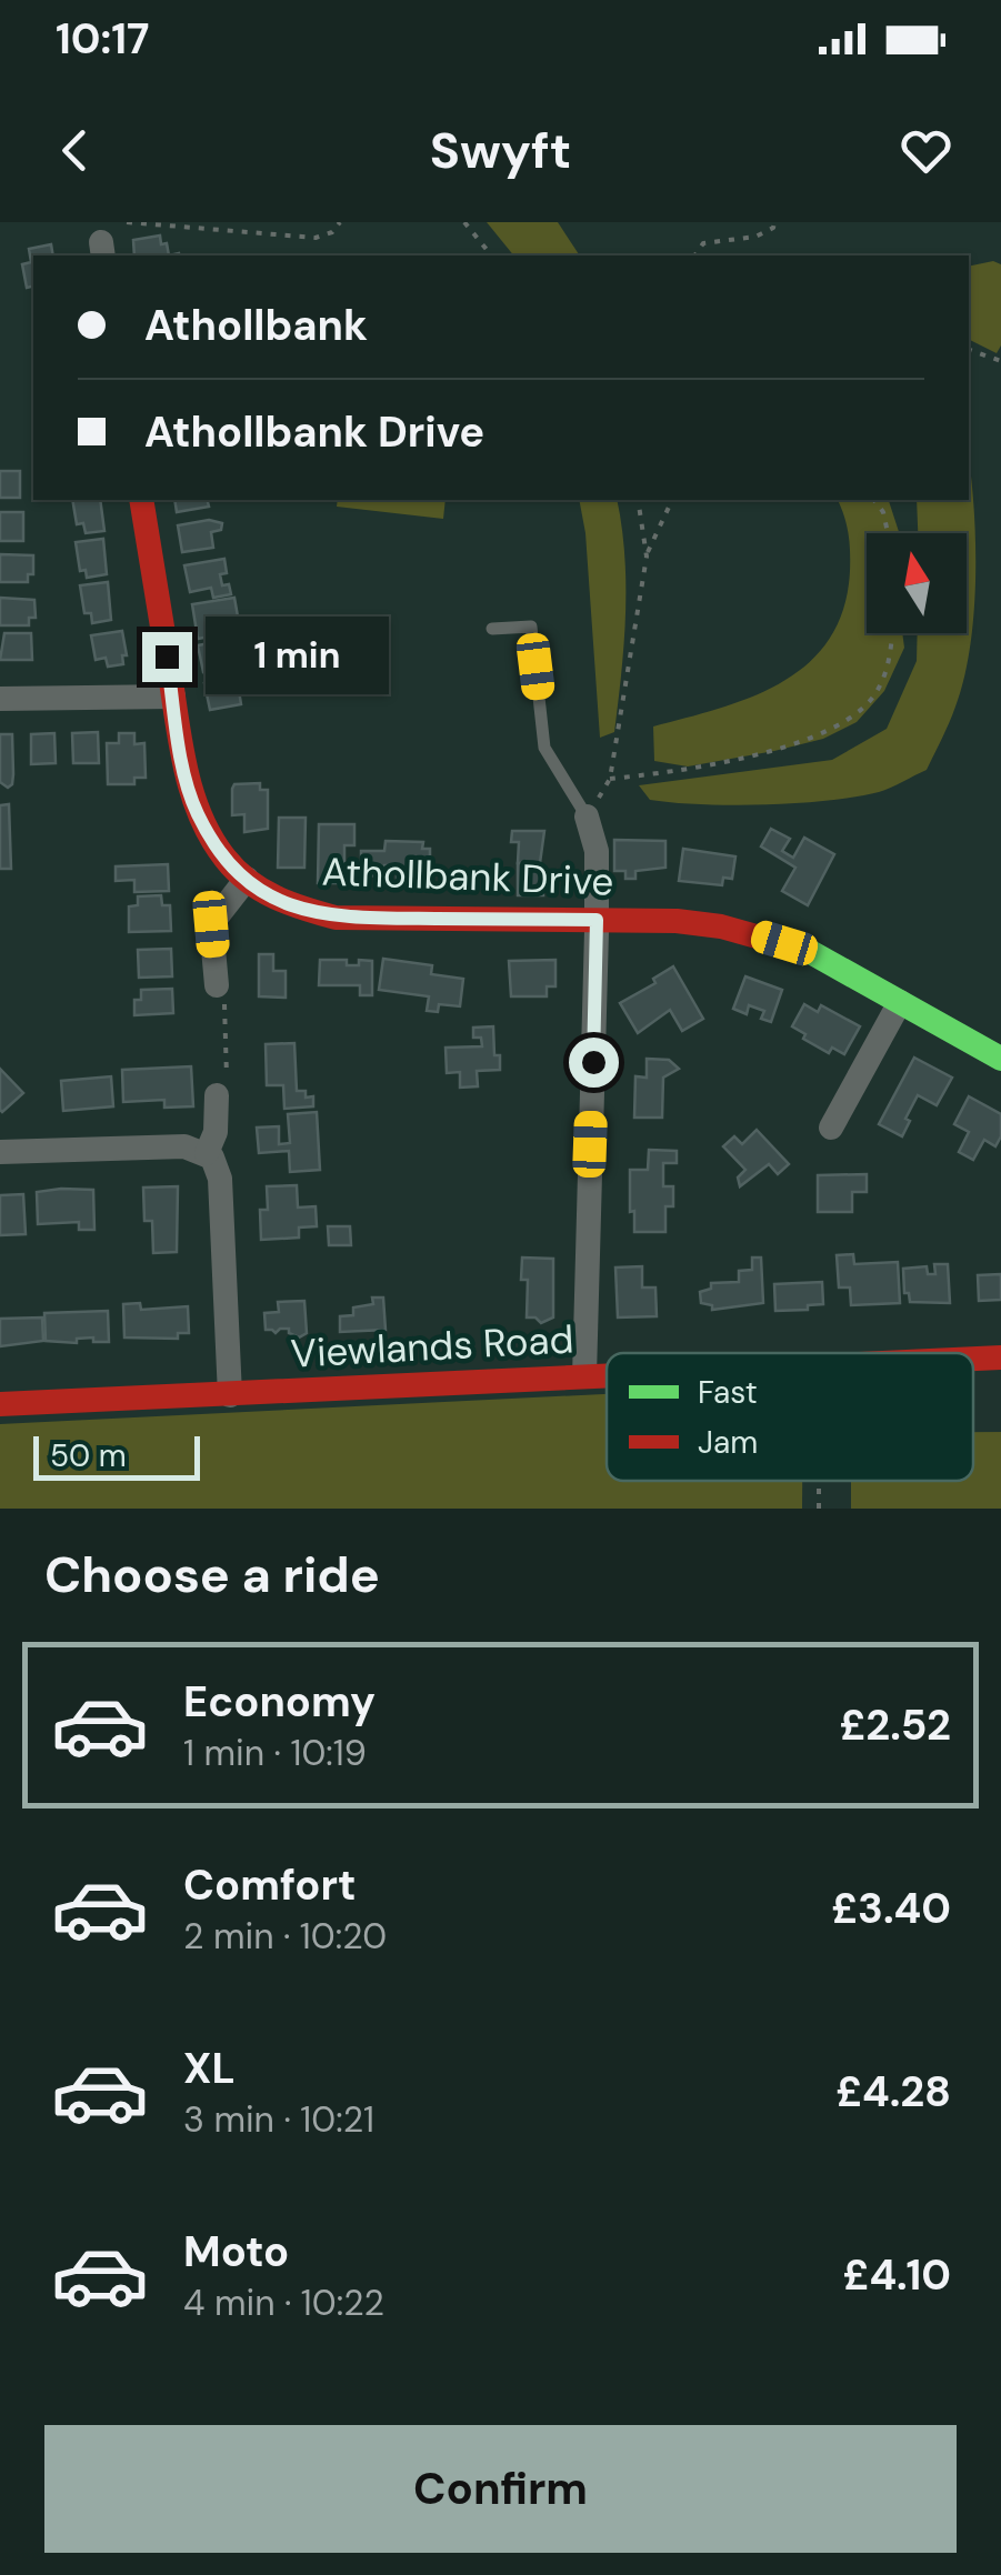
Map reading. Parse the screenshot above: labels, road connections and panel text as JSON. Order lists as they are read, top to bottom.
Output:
{
  "streets": {
    "street": ["Athollbank Drive", "Viewlands Road"]
  },
  "legend": ["Fast", "Jam"],
  "scale_bar": "50 m",
  "north": "top",
  "page": {
    "status": "10:17",
    "header": "Swyft",
    "banner": ["Athollbank", "Athollbank Drive"],
    "bubble": "1 min",
    "scale": "50 m",
    "heading": "Choose a ride",
    "list": [
      {
        "name": "Economy",
        "note": "1 min · 10:19",
        "value": "£2.52"
      },
      {
        "name": "Comfort",
        "note": "2 min · 10:20",
        "value": "£3.40"
      },
      {
        "name": "XL",
        "note": "3 min · 10:21",
        "value": "£4.28"
      },
      {
        "name": "Moto",
        "note": "4 min · 10:22",
        "value": "£4.10"
      }
    ],
    "buttons": "Confirm"
  }
}
